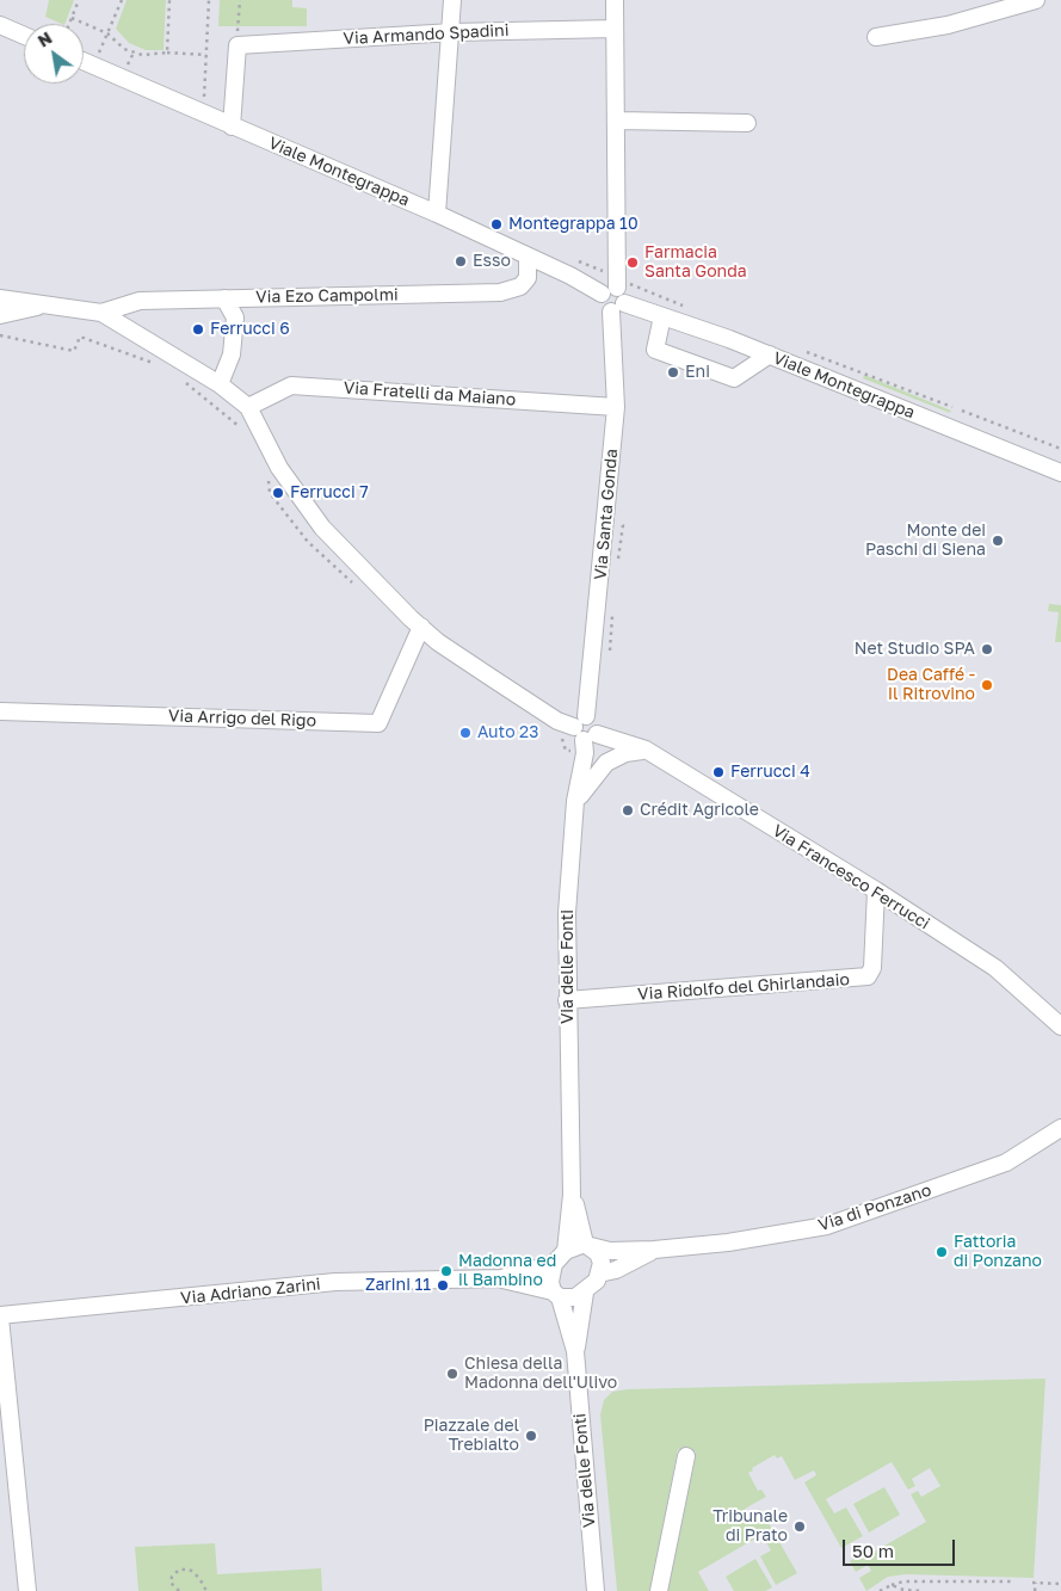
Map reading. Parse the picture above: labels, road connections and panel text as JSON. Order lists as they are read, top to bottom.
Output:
{
  "streets": {
    "street": [
      "Via Armando Spadini",
      "Viale Montegrappa",
      "Via Ezo Campolmi",
      "Via Fratelli da Maiano",
      "Via Santa Gonda",
      "Via Arrigo del Rigo",
      "Via Francesco Ferrucci",
      "Via delle Fonti",
      "Via Ridolfo del Ghirlandaio",
      "Via di Ponzano",
      "Via Adriano Zarini"
    ]
  },
  "crossings": [
    ["Viale Montegrappa", "Via Ezo Campolmi"],
    ["Viale Montegrappa", "Via Santa Gonda"],
    ["Via Ezo Campolmi", "Via Francesco Ferrucci"],
    ["Via Fratelli da Maiano", "Via Santa Gonda"],
    ["Via Fratelli da Maiano", "Via Francesco Ferrucci"],
    ["Via Santa Gonda", "Via Francesco Ferrucci"],
    ["Via Santa Gonda", "Via delle Fonti"],
    ["Via Arrigo del Rigo", "Via Francesco Ferrucci"],
    ["Via Francesco Ferrucci", "Via delle Fonti"],
    ["Via Francesco Ferrucci", "Via Ridolfo del Ghirlandaio"],
    ["Via delle Fonti", "Via Ridolfo del Ghirlandaio"],
    ["Via delle Fonti", "Via di Ponzano"]
  ],
  "places": [
    "Montegrappa 10",
    "Esso",
    "Farmacia Santa Gonda",
    "Ferrucci 6",
    "Eni",
    "Ferrucci 7",
    "Monte dei Paschi di Siena",
    "Net Studio SPA",
    "Dea Caffé - Il Ritrovino",
    "Auto 23",
    "Ferrucci 4",
    "Crédit Agricole",
    "Fattoria di Ponzano",
    "Madonna ed il Bambino",
    "Zarini 11",
    "Chiesa della Madonna dell'Ulivo",
    "Piazzale del Trebialto",
    "Tribunale di Prato"
  ],
  "scale_bar": "50 m",
  "north": "top left"
}
